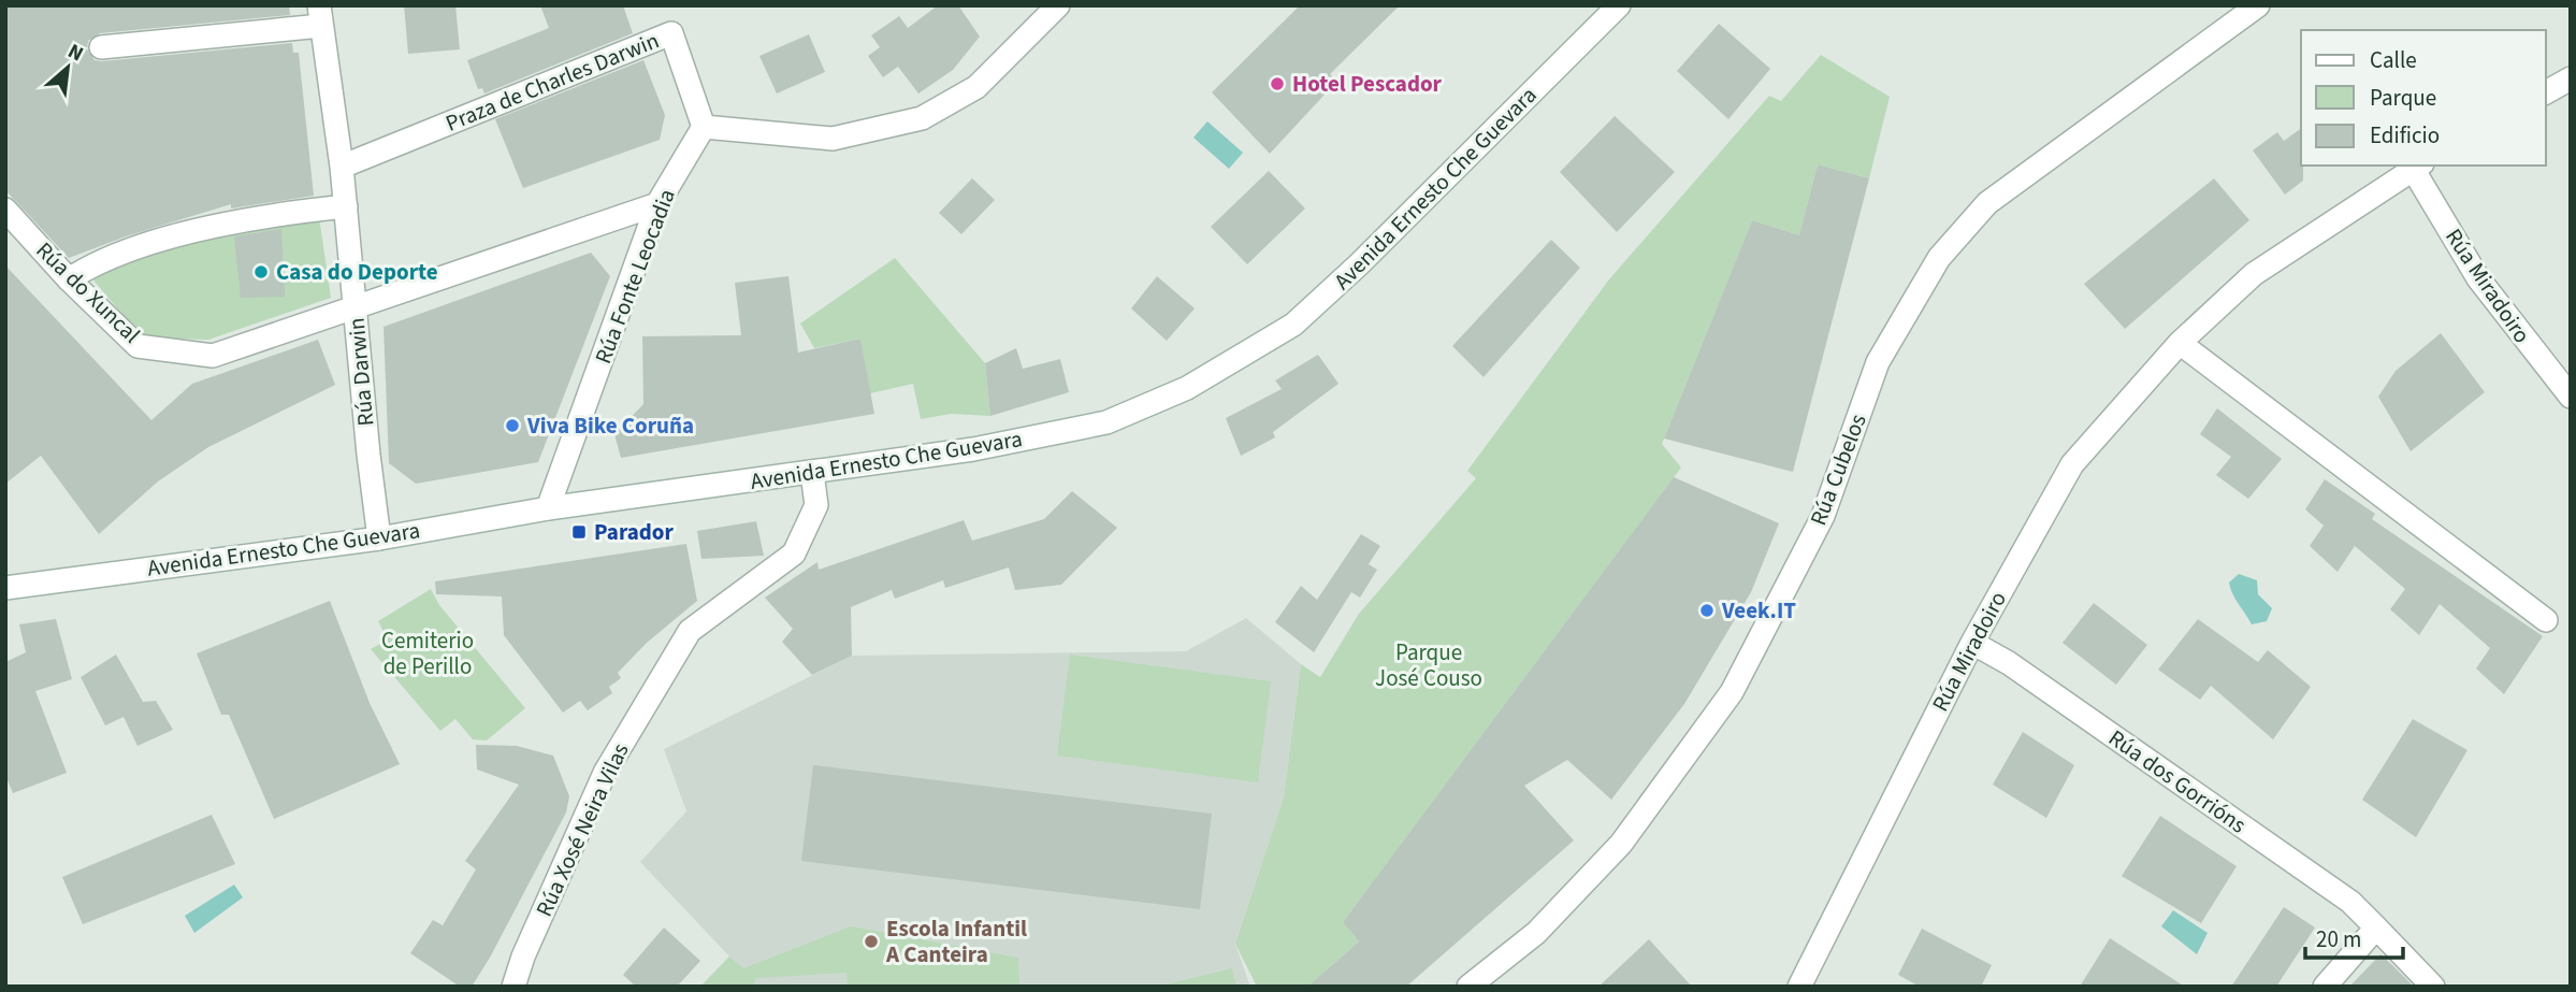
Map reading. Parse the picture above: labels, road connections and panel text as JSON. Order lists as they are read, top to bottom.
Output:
{
  "streets": {
    "street": [
      "Praza de Charles Darwin",
      "Avenida Ernesto Che Guevara",
      "Rúa Fonte Leocadia",
      "Rúa Miradoiro",
      "Rúa do Xuncal",
      "Rúa Darwin",
      "Rúa Cubelos",
      "Rúa dos Gorrións",
      "Rúa Xosé Neira Vilas"
    ]
  },
  "crossings": [
    ["Praza de Charles Darwin", "Rúa Fonte Leocadia"],
    ["Praza de Charles Darwin", "Rúa Darwin"],
    ["Avenida Ernesto Che Guevara", "Rúa Fonte Leocadia"],
    ["Avenida Ernesto Che Guevara", "Rúa Darwin"],
    ["Avenida Ernesto Che Guevara", "Rúa Xosé Neira Vilas"],
    ["Rúa Miradoiro", "Rúa dos Gorrións"],
    ["Rúa do Xuncal", "Rúa Darwin"]
  ],
  "parks": ["Cemiterio de Perillo", "Parque José Couso"],
  "places": {
    "other": [
      "Hotel Pescador",
      "Casa do Deporte",
      "Viva Bike Coruña",
      "Veek.IT",
      "Escola Infantil A Canteira"
    ],
    "transit": ["Parador"]
  },
  "legend": ["Calle", "Parque", "Edificio"],
  "scale_bar": "20 m",
  "north": "top right"
}
